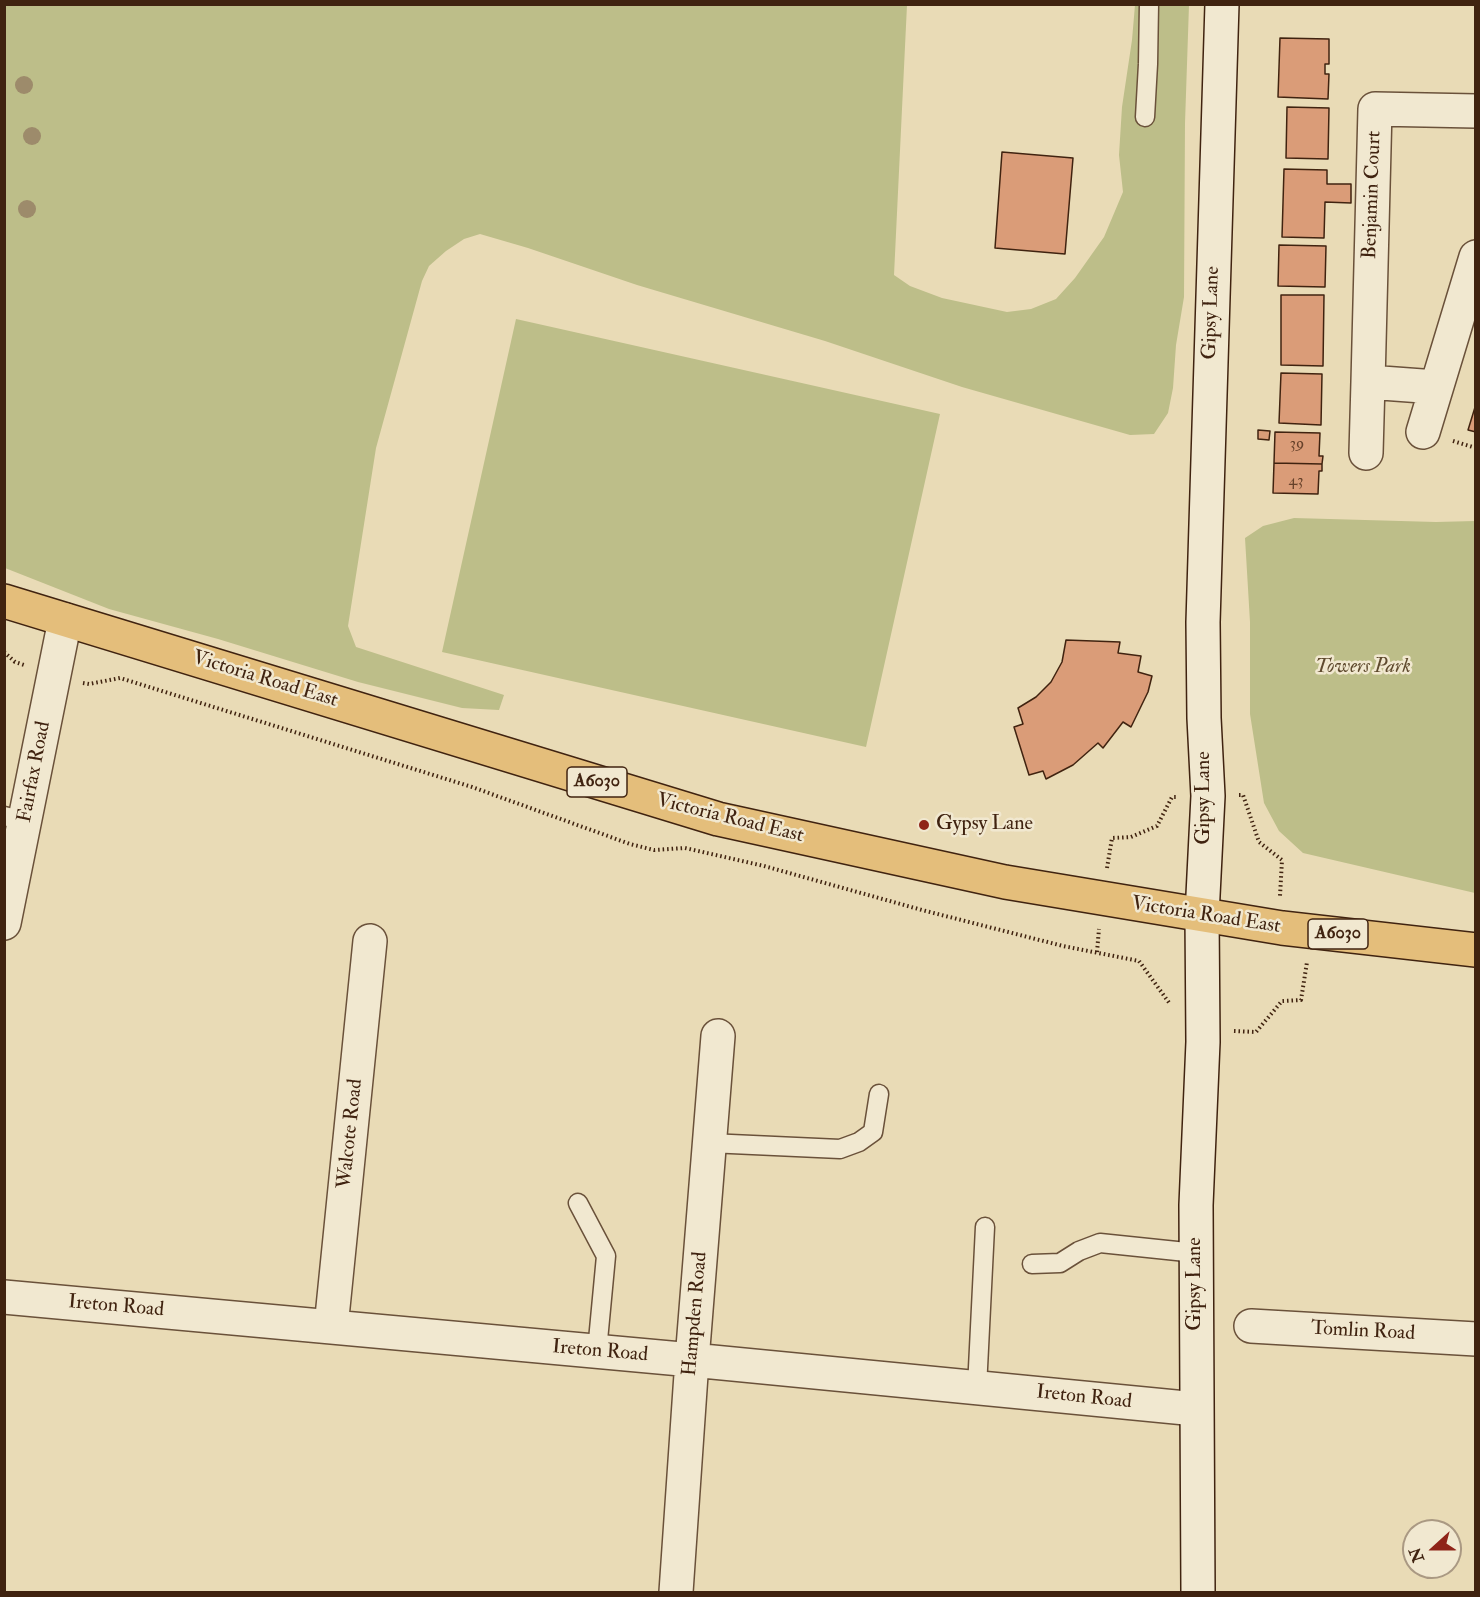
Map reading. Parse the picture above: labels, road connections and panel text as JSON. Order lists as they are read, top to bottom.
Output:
{
  "streets": {
    "highway": ["Victoria Road East", "A6030"],
    "street": [
      "Benjamin Court",
      "Gipsy Lane",
      "Fairfax Road",
      "Walcote Road",
      "Ireton Road",
      "Hampden Road",
      "Tomlin Road"
    ]
  },
  "crossings": [
    ["Gipsy Lane", "Victoria Road East"],
    ["Gipsy Lane", "Ireton Road"],
    ["Victoria Road East", "Fairfax Road"],
    ["Walcote Road", "Ireton Road"],
    ["Ireton Road", "Hampden Road"]
  ],
  "parks": ["Towers Park"],
  "places": ["Gypsy Lane"],
  "house_numbers": ["39", "43"],
  "north": "left"
}
